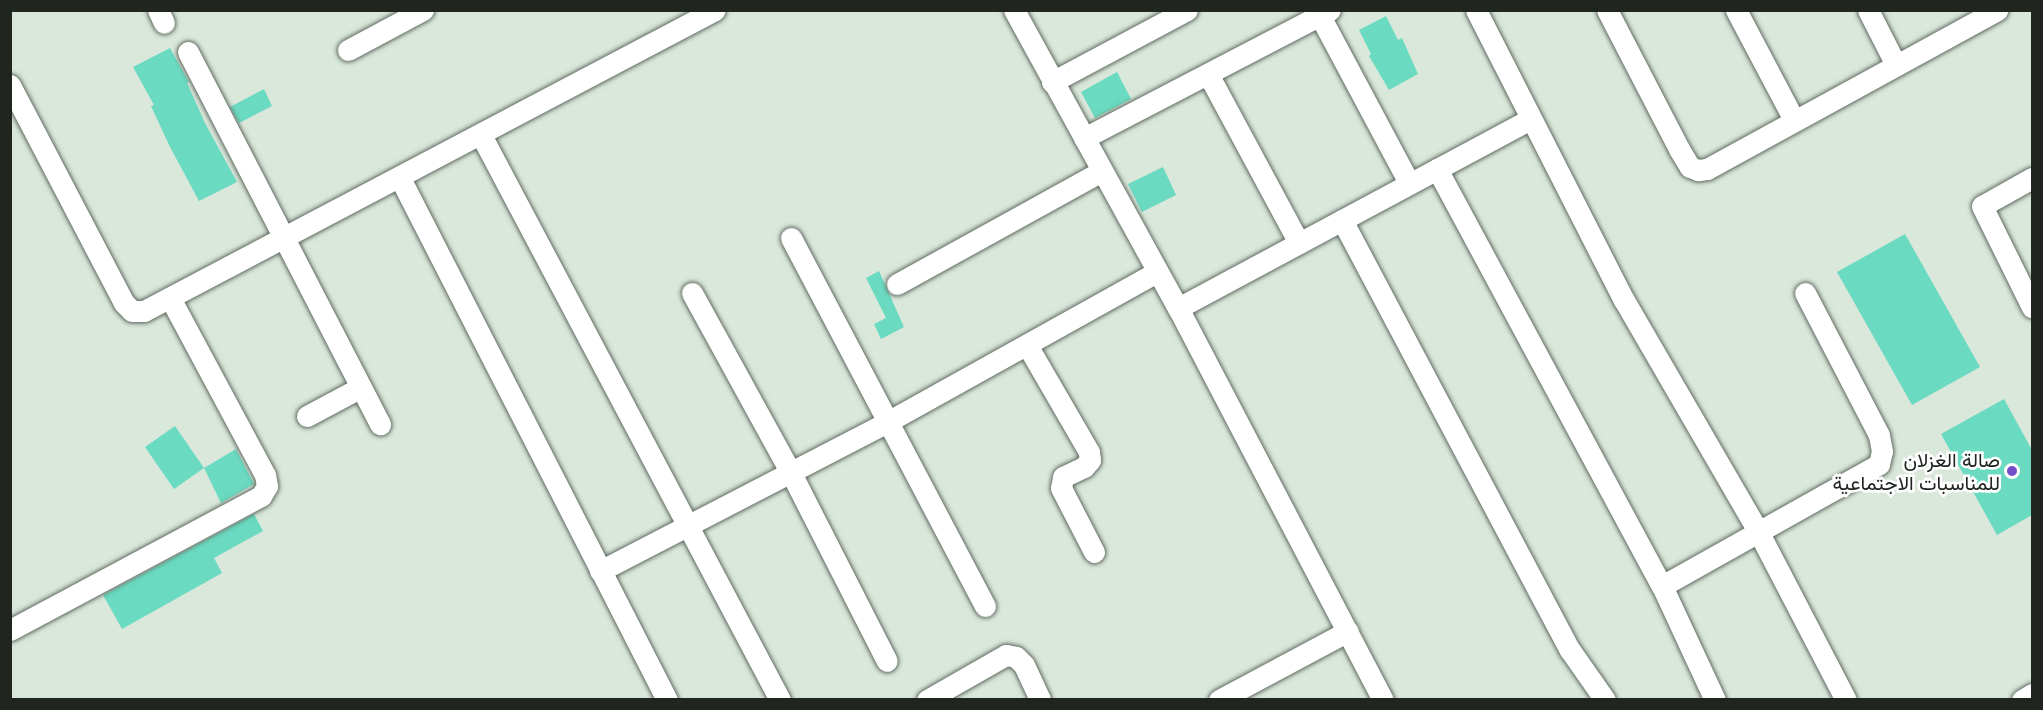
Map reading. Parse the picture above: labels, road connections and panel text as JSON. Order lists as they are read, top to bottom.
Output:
{
  "places": ["صالة الغزلان للمناسبات الاجتماعية"]
}
